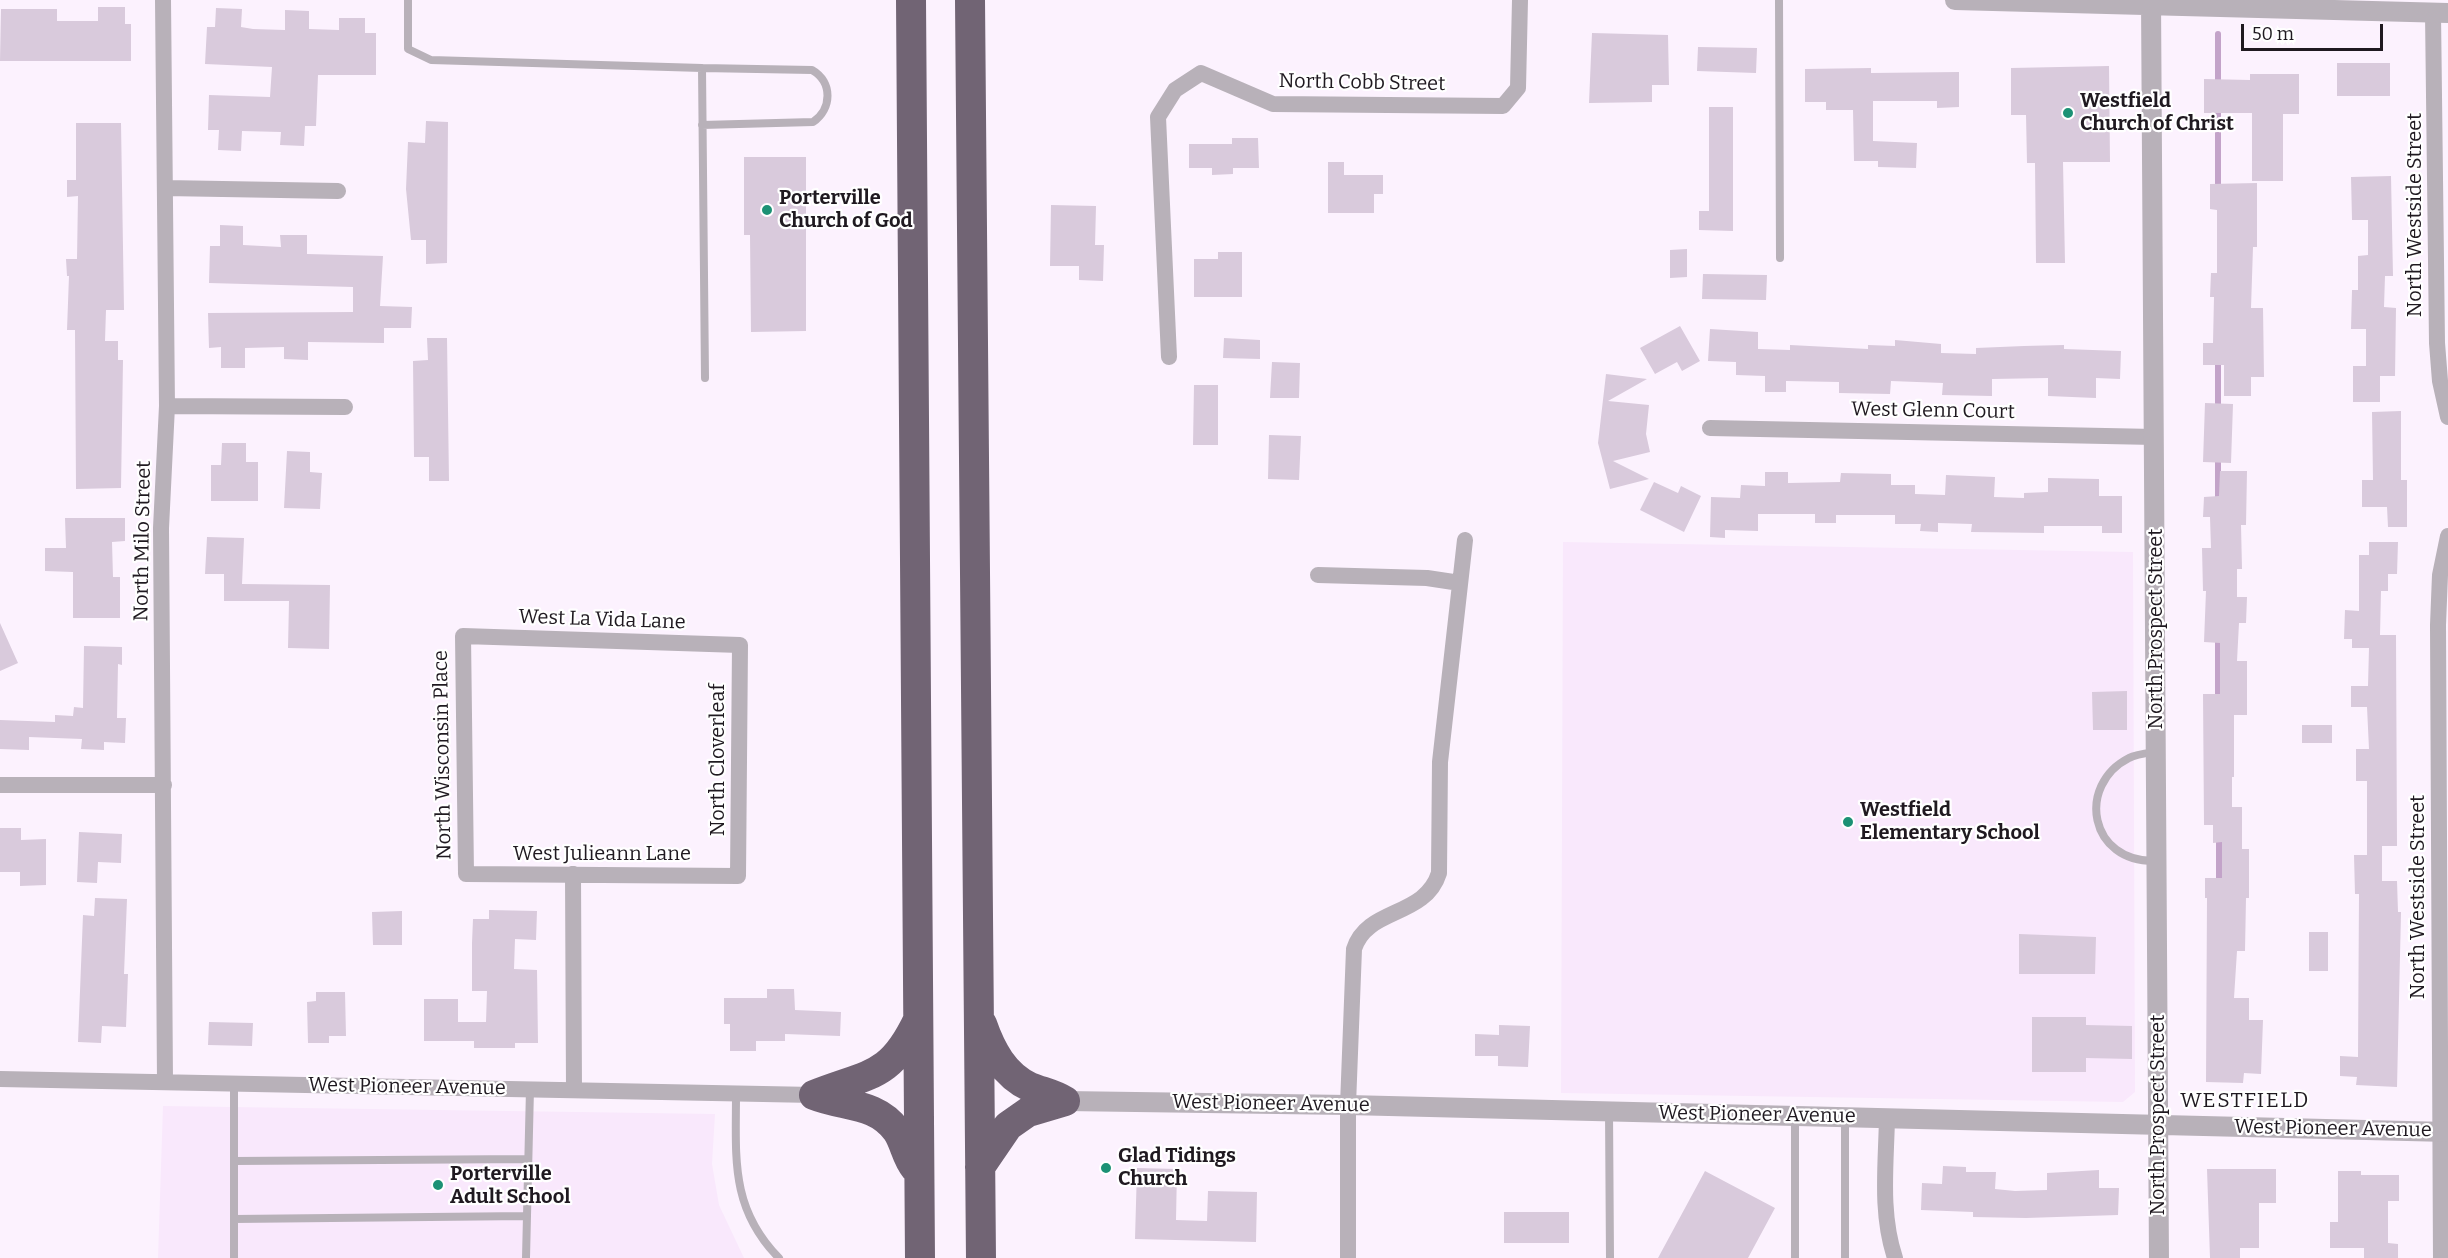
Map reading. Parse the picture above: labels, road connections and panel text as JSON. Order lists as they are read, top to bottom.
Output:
{
  "streets": {
    "street": [
      "North Cobb Street",
      "North Westside Street",
      "West Glenn Court",
      "North Milo Street",
      "West La Vida Lane",
      "North Prospect Street",
      "North Wisconsin Place",
      "North Cloverleaf",
      "West Julieann Lane",
      "West Pioneer Avenue"
    ]
  },
  "crossings": [
    ["North Westside Street", "West Pioneer Avenue"],
    ["West Glenn Court", "North Prospect Street"],
    ["North Milo Street", "West Pioneer Avenue"],
    ["West La Vida Lane", "North Wisconsin Place"],
    ["West La Vida Lane", "North Cloverleaf"],
    ["North Prospect Street", "West Pioneer Avenue"],
    ["North Wisconsin Place", "West Julieann Lane"],
    ["North Cloverleaf", "West Julieann Lane"]
  ],
  "districts": ["WESTFIELD"],
  "places": [
    "Westfield Church of Christ",
    "Porterville Church of God",
    "Westfield Elementary School",
    "Glad Tidings Church",
    "Porterville Adult School"
  ],
  "scale_bar": "50 m"
}
